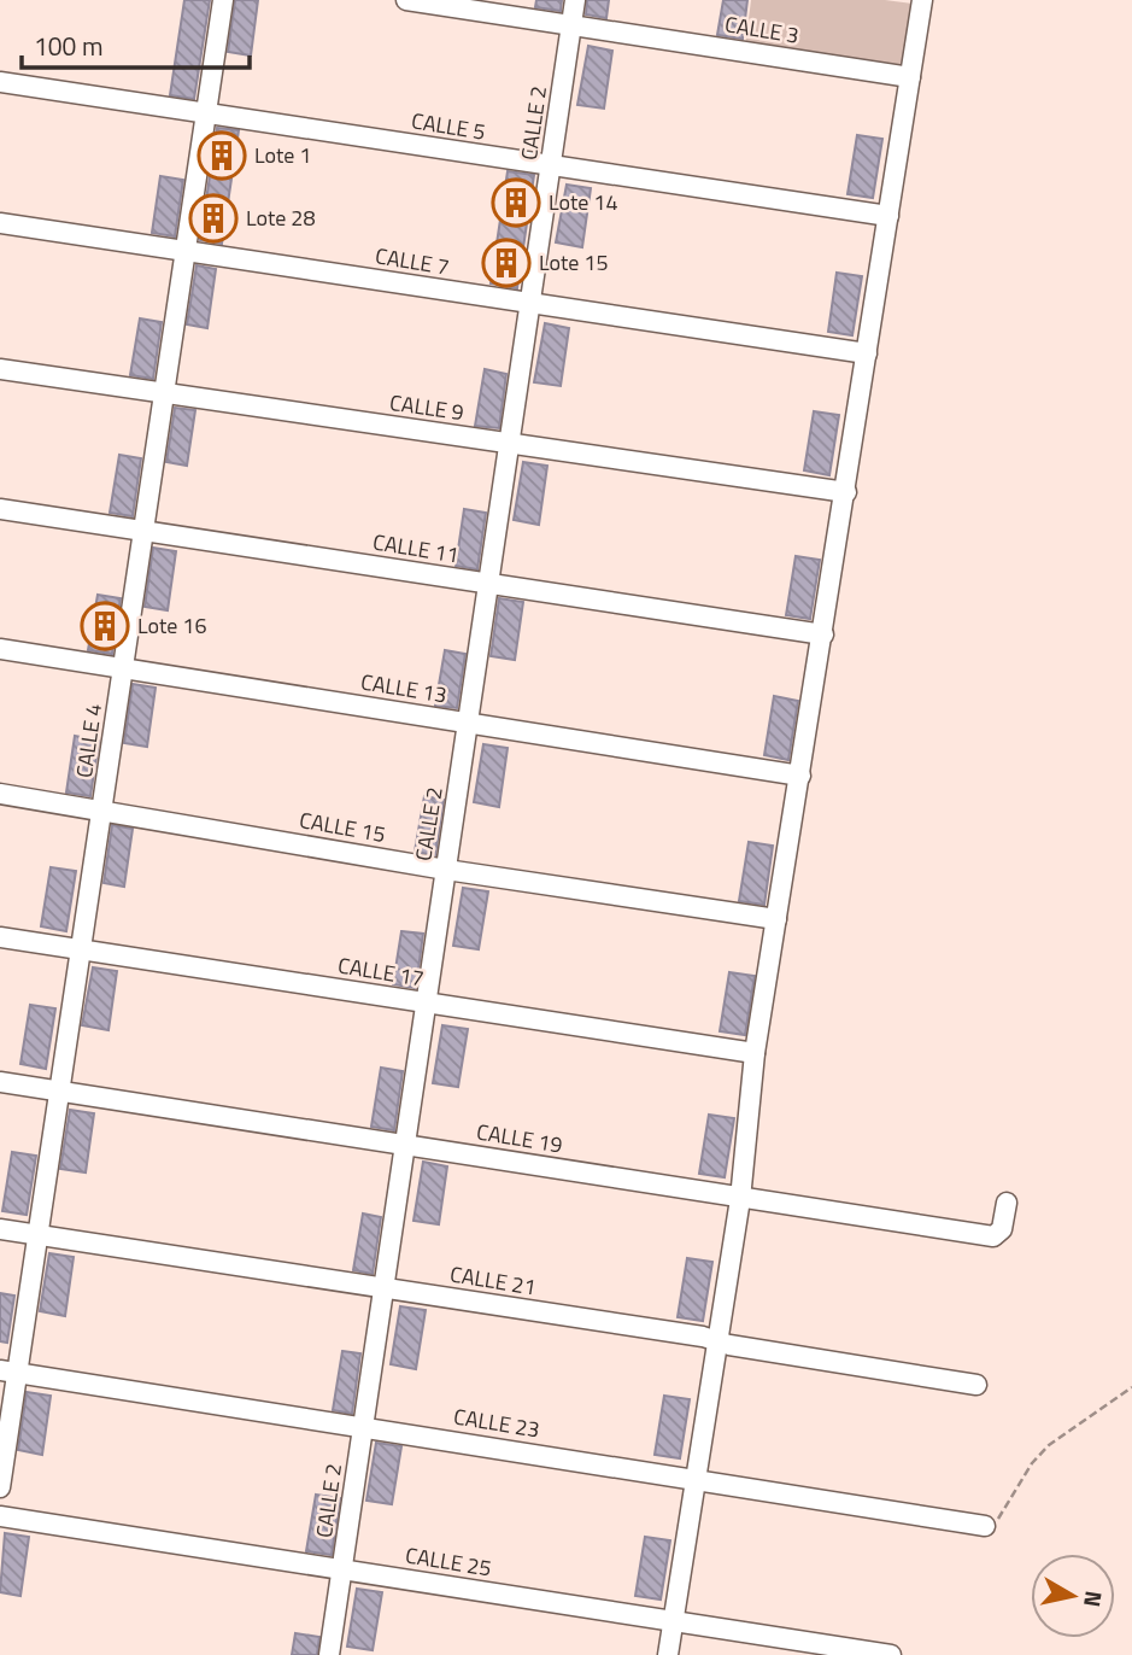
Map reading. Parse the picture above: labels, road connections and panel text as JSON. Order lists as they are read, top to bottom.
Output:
{
  "streets": {
    "street": [
      "CALLE 3",
      "CALLE 2",
      "CALLE 5",
      "CALLE 7",
      "CALLE 9",
      "CALLE 11",
      "CALLE 13",
      "CALLE 4",
      "CALLE 15",
      "CALLE 17",
      "CALLE 19",
      "CALLE 21",
      "CALLE 23",
      "CALLE 25"
    ]
  },
  "crossings": [
    ["CALLE 3", "CALLE 2"],
    ["CALLE 2", "CALLE 5"],
    ["CALLE 2", "CALLE 7"],
    ["CALLE 2", "CALLE 9"],
    ["CALLE 2", "CALLE 11"],
    ["CALLE 2", "CALLE 13"],
    ["CALLE 2", "CALLE 15"],
    ["CALLE 2", "CALLE 17"],
    ["CALLE 2", "CALLE 19"],
    ["CALLE 2", "CALLE 21"],
    ["CALLE 2", "CALLE 23"],
    ["CALLE 2", "CALLE 25"],
    ["CALLE 5", "CALLE 4"],
    ["CALLE 7", "CALLE 4"],
    ["CALLE 9", "CALLE 4"],
    ["CALLE 11", "CALLE 4"],
    ["CALLE 13", "CALLE 4"],
    ["CALLE 4", "CALLE 15"],
    ["CALLE 4", "CALLE 17"],
    ["CALLE 4", "CALLE 19"],
    ["CALLE 4", "CALLE 21"],
    ["CALLE 4", "CALLE 23"]
  ],
  "places": {
    "building": [
      "Lote 1",
      "Lote 14",
      "Lote 28",
      "Lote 15",
      "Lote 16"
    ]
  },
  "scale_bar": "100 m",
  "north": "right"
}
